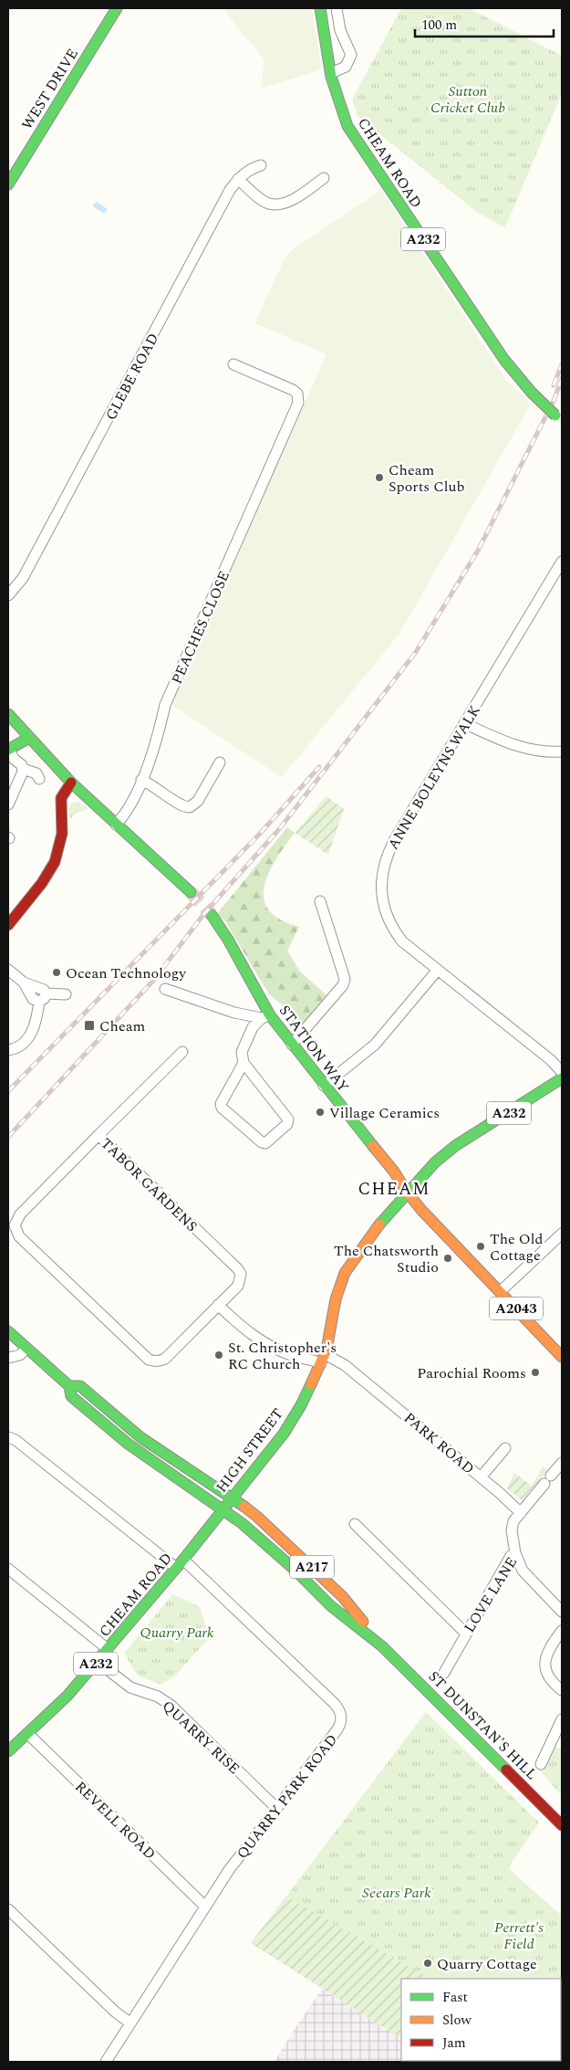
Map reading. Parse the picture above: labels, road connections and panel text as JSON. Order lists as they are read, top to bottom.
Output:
{
  "streets": {
    "main road": [
      "WEST DRIVE",
      "CHEAM ROAD",
      "A232",
      "STATION WAY",
      "A2043",
      "HIGH STREET",
      "A217",
      "ST DUNSTAN'S HILL"
    ],
    "street": [
      "GLEBE ROAD",
      "PEACHES CLOSE",
      "ANNE BOLEYNS WALK",
      "TABOR GARDENS",
      "PARK ROAD",
      "LOVE LANE",
      "QUARRY RISE",
      "QUARRY PARK ROAD",
      "REVELL ROAD"
    ]
  },
  "crossings": [
    ["CHEAM ROAD", "HIGH STREET"],
    ["CHEAM ROAD", "A217"],
    ["CHEAM ROAD", "ST DUNSTAN'S HILL"],
    ["CHEAM ROAD", "QUARRY RISE"],
    ["CHEAM ROAD", "QUARRY PARK ROAD"],
    ["CHEAM ROAD", "REVELL ROAD"],
    ["A232", "STATION WAY"],
    ["A232", "A2043"],
    ["A232", "HIGH STREET"],
    ["STATION WAY", "A2043"],
    ["STATION WAY", "HIGH STREET"],
    ["TABOR GARDENS", "PARK ROAD"],
    ["A2043", "HIGH STREET"],
    ["PARK ROAD", "HIGH STREET"],
    ["PARK ROAD", "LOVE LANE"],
    ["HIGH STREET", "A217"],
    ["HIGH STREET", "ST DUNSTAN'S HILL"],
    ["A217", "ST DUNSTAN'S HILL"],
    ["QUARRY RISE", "QUARRY PARK ROAD"],
    ["QUARRY PARK ROAD", "REVELL ROAD"]
  ],
  "districts": ["CHEAM"],
  "parks": [
    "Sutton Cricket Club",
    "Quarry Park",
    "Seears Park",
    "Perrett's Field"
  ],
  "places": {
    "other": [
      "Cheam Sports Club",
      "Ocean Technology",
      "Village Ceramics",
      "The Old Cottage",
      "The Chatsworth Studio",
      "St. Christopher's RC Church",
      "Parochial Rooms",
      "Quarry Cottage"
    ],
    "transit": ["Cheam"]
  },
  "legend": ["Fast", "Slow", "Jam"],
  "scale_bar": "100 m"
}
